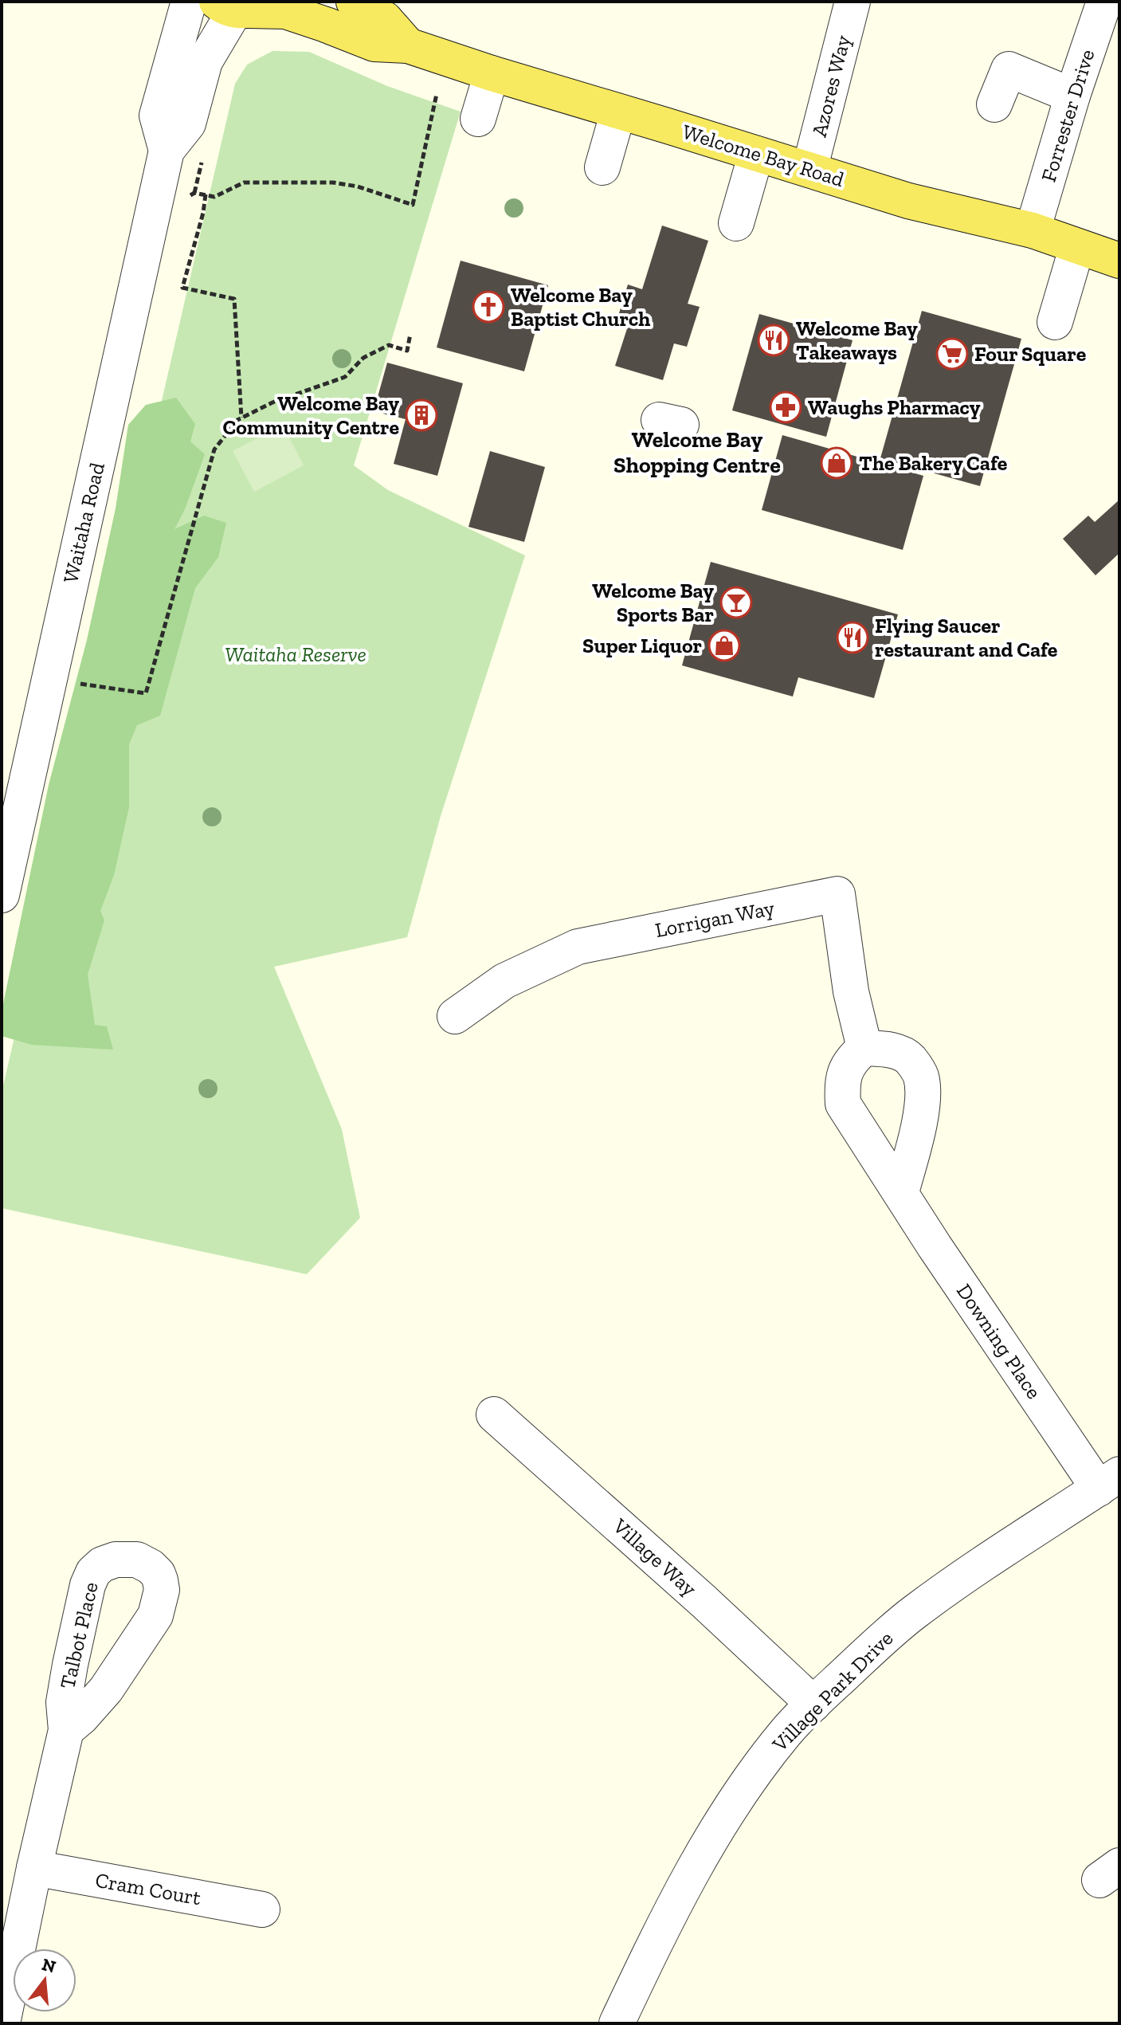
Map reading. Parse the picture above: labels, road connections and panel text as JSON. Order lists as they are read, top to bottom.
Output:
{
  "streets": {
    "main road": ["Welcome Bay Road"],
    "street": [
      "Azores Way",
      "Forrester Drive",
      "Waitaha Road",
      "Lorrigan Way",
      "Downing Place",
      "Village Way",
      "Village Park Drive",
      "Cram Court"
    ]
  },
  "crossings": [
    ["Azores Way", "Welcome Bay Road"],
    ["Forrester Drive", "Welcome Bay Road"],
    ["Welcome Bay Road", "Waitaha Road"],
    ["Lorrigan Way", "Downing Place"],
    ["Downing Place", "Village Park Drive"],
    ["Village Way", "Village Park Drive"]
  ],
  "districts": ["Welcome Bay Shopping Centre"],
  "parks": ["Waitaha Reserve"],
  "places": {
    "church": ["Welcome Bay Baptist Church"],
    "restaurant": ["Welcome Bay Takeaways", "Flying Saucer restaurant and Cafe"],
    "supermarket": ["Four Square"],
    "pharmacy": ["Waughs Pharmacy"],
    "building": ["Welcome Bay Community Centre"],
    "shop": ["The Bakery Cafe", "Super Liquor"],
    "bar": ["Welcome Bay Sports Bar"]
  },
  "north": "top"
}
